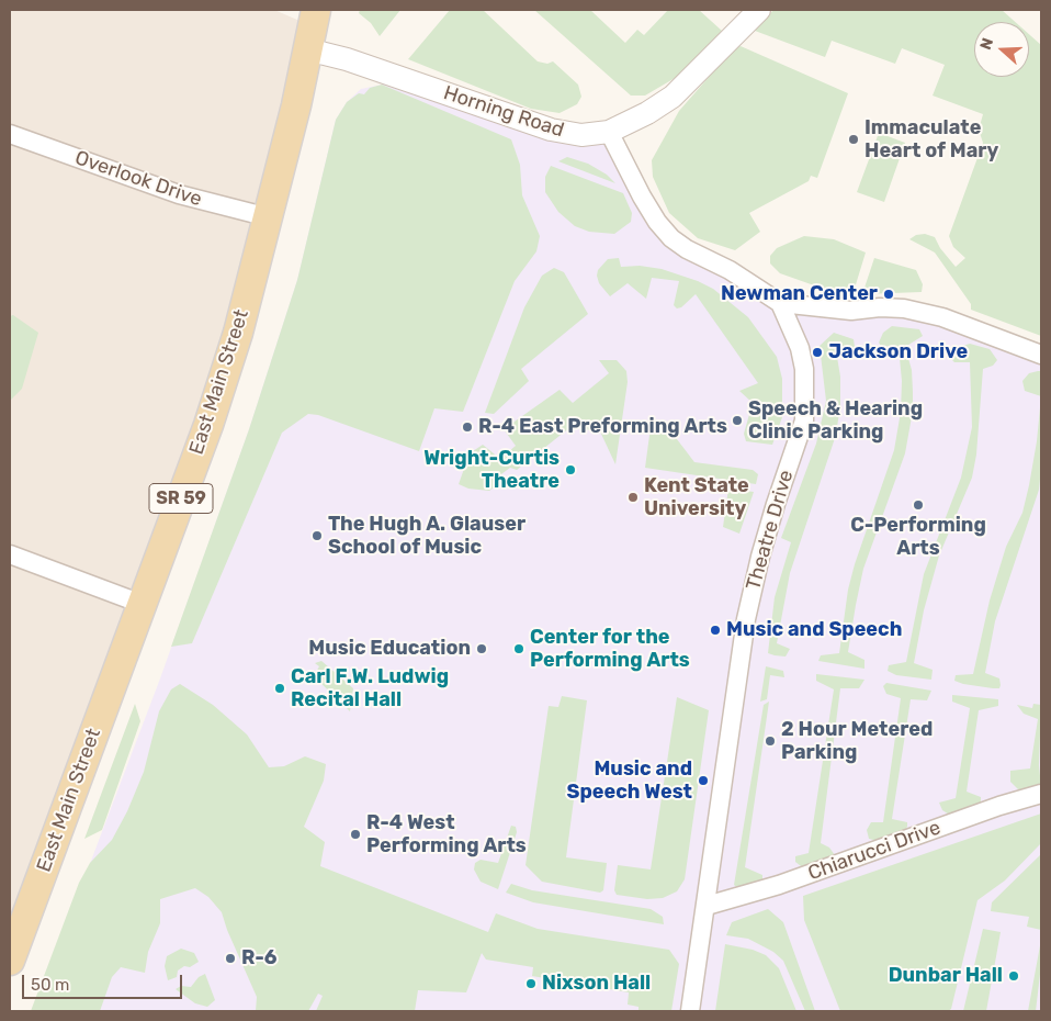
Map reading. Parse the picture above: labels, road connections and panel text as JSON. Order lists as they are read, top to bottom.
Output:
{
  "streets": {
    "main road": ["East Main Street", "SR 59"],
    "street": [
      "Horning Road",
      "Overlook Drive",
      "Theatre Drive",
      "Chiarucci Drive"
    ]
  },
  "crossings": [
    ["Horning Road", "East Main Street"],
    ["Overlook Drive", "East Main Street"],
    ["Theatre Drive", "Chiarucci Drive"]
  ],
  "places": [
    "Immaculate Heart of Mary",
    "Newman Center",
    "Jackson Drive",
    "Speech & Hearing Clinic Parking",
    "R-4 East Preforming Arts",
    "Wright-Curtis Theatre",
    "Kent State University",
    "C-Performing Arts",
    "The Hugh A. Glauser School of Music",
    "Music and Speech",
    "Music Education",
    "Center for the Performing Arts",
    "Carl F.W. Ludwig Recital Hall",
    "2 Hour Metered Parking",
    "Music and Speech West",
    "R-4 West Performing Arts",
    "R-6",
    "Dunbar Hall",
    "Nixson Hall"
  ],
  "scale_bar": "50 m",
  "north": "left"
}
